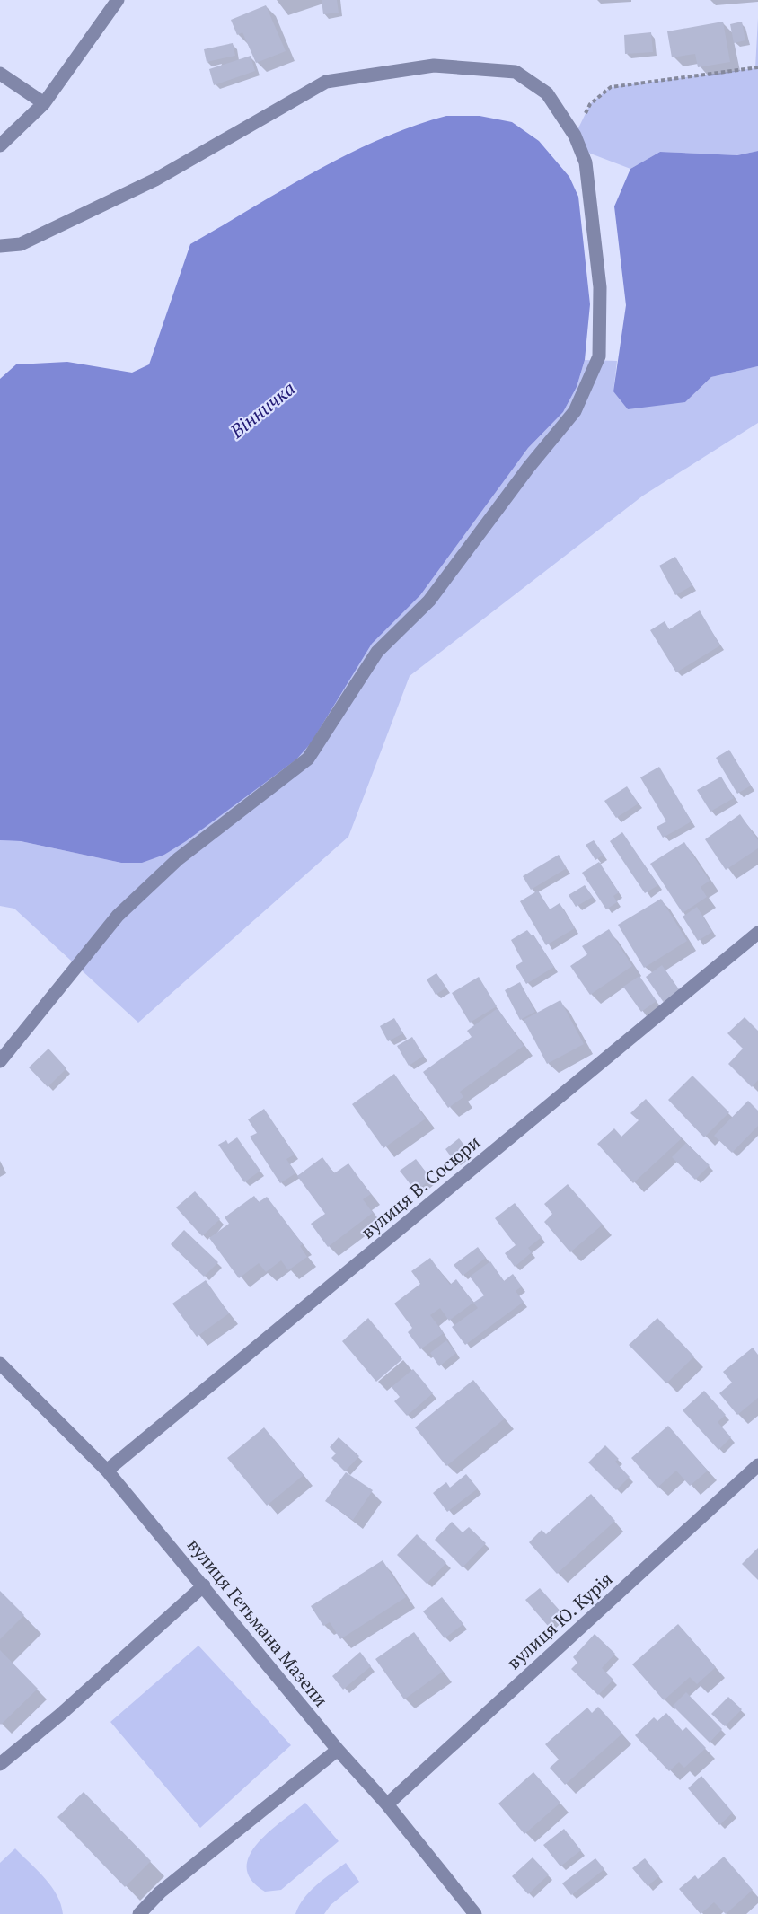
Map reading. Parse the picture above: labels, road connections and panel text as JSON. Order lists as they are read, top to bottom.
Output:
{
  "streets": {
    "street": ["вулиця В. Сосюри", "вулиця Ю. Курія", "вулиця Гетьмана Мазепи"]
  },
  "crossings": [
    ["вулиця В. Сосюри", "вулиця Гетьмана Мазепи"],
    ["вулиця Ю. Курія", "вулиця Гетьмана Мазепи"]
  ],
  "water": ["Вінничка"]
}
